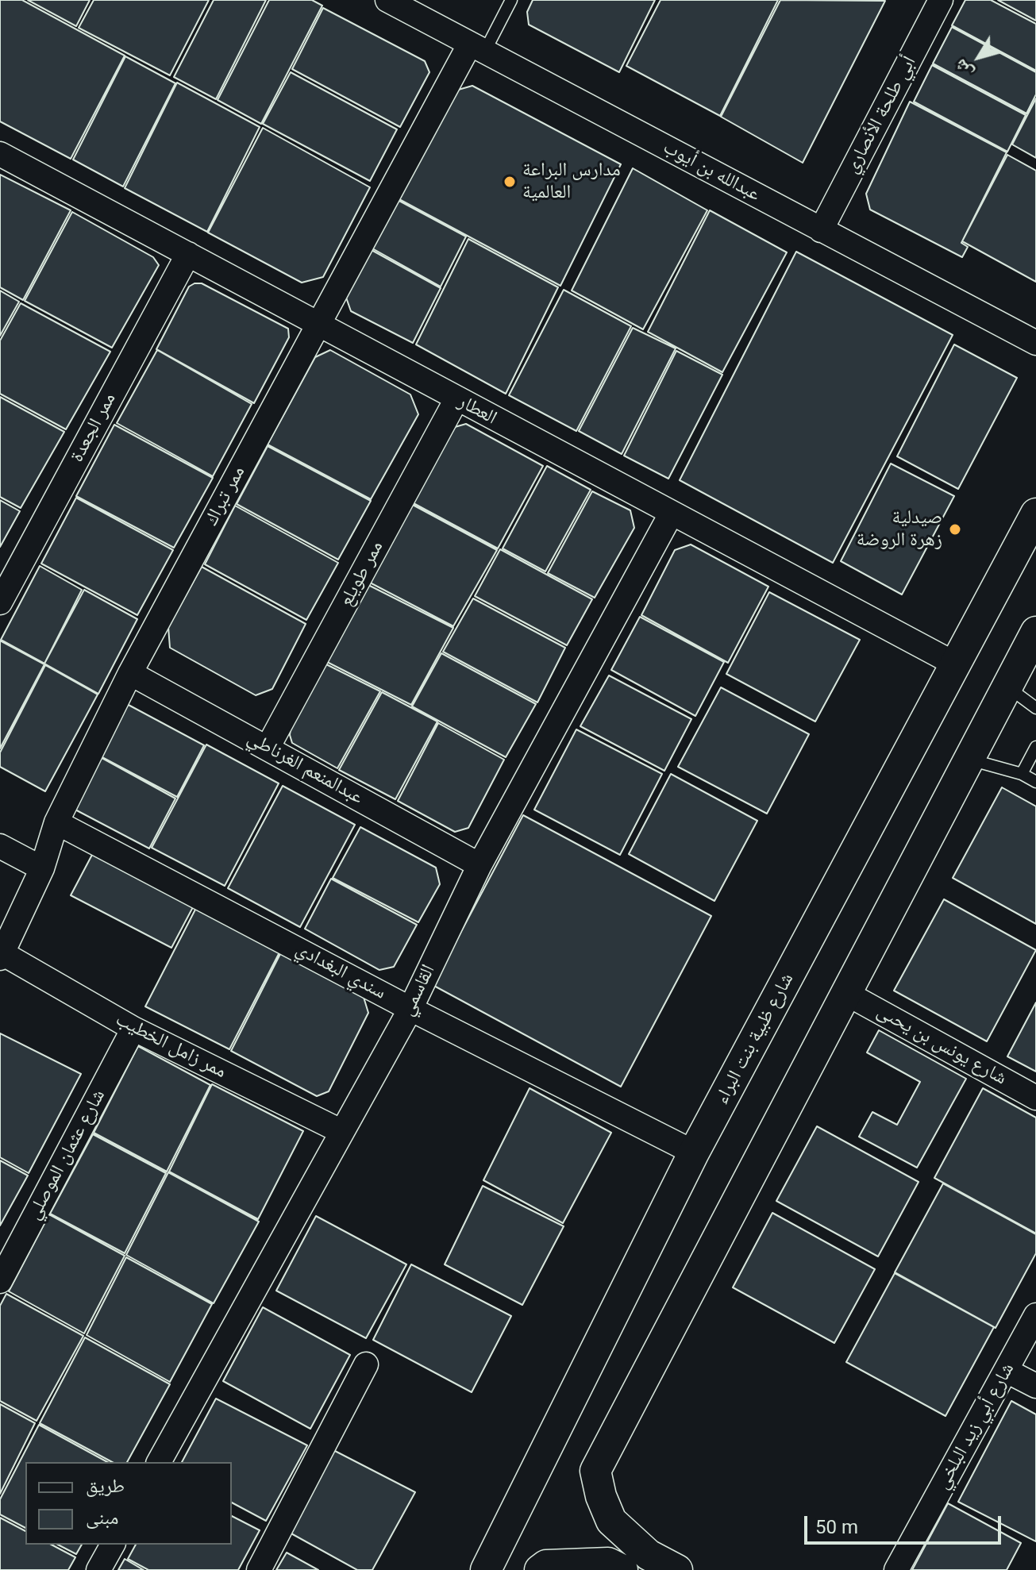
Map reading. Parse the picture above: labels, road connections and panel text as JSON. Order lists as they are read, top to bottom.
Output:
{
  "streets": {
    "street": [
      "أبي طلحة الأنصاري",
      "عبدالله بن أيوب",
      "العطار",
      "ممر الجعدة",
      "ممر تبراك",
      "ممر طويلع",
      "عبدالمنعم الغرناطي",
      "سندي البغدادي",
      "القاسمي",
      "شارع ظبية بنت البراء",
      "شارع يونس بن يحىى",
      "ممر زامل الخطيب",
      "شارع عثمان الموصلي",
      "شارع أبي زيد البلخي"
    ]
  },
  "crossings": [
    ["أبي طلحة الأنصاري", "عبدالله بن أيوب"],
    ["عبدالله بن أيوب", "ممر تبراك"],
    ["العطار", "ممر الجعدة"],
    ["العطار", "ممر تبراك"],
    ["العطار", "ممر طويلع"],
    ["العطار", "القاسمي"],
    ["العطار", "شارع ظبية بنت البراء"],
    ["ممر تبراك", "عبدالمنعم الغرناطي"],
    ["ممر تبراك", "سندي البغدادي"],
    ["ممر تبراك", "ممر زامل الخطيب"],
    ["ممر طويلع", "عبدالمنعم الغرناطي"],
    ["عبدالمنعم الغرناطي", "القاسمي"],
    ["سندي البغدادي", "القاسمي"],
    ["سندي البغدادي", "شارع ظبية بنت البراء"],
    ["القاسمي", "ممر زامل الخطيب"],
    ["ممر زامل الخطيب", "شارع عثمان الموصلي"]
  ],
  "places": ["مدارس البراعة العالمية", "صيدلية زهرة الروضة"],
  "legend": ["طريق", "مبنى"],
  "scale_bar": "50 m",
  "north": "bottom left"
}
